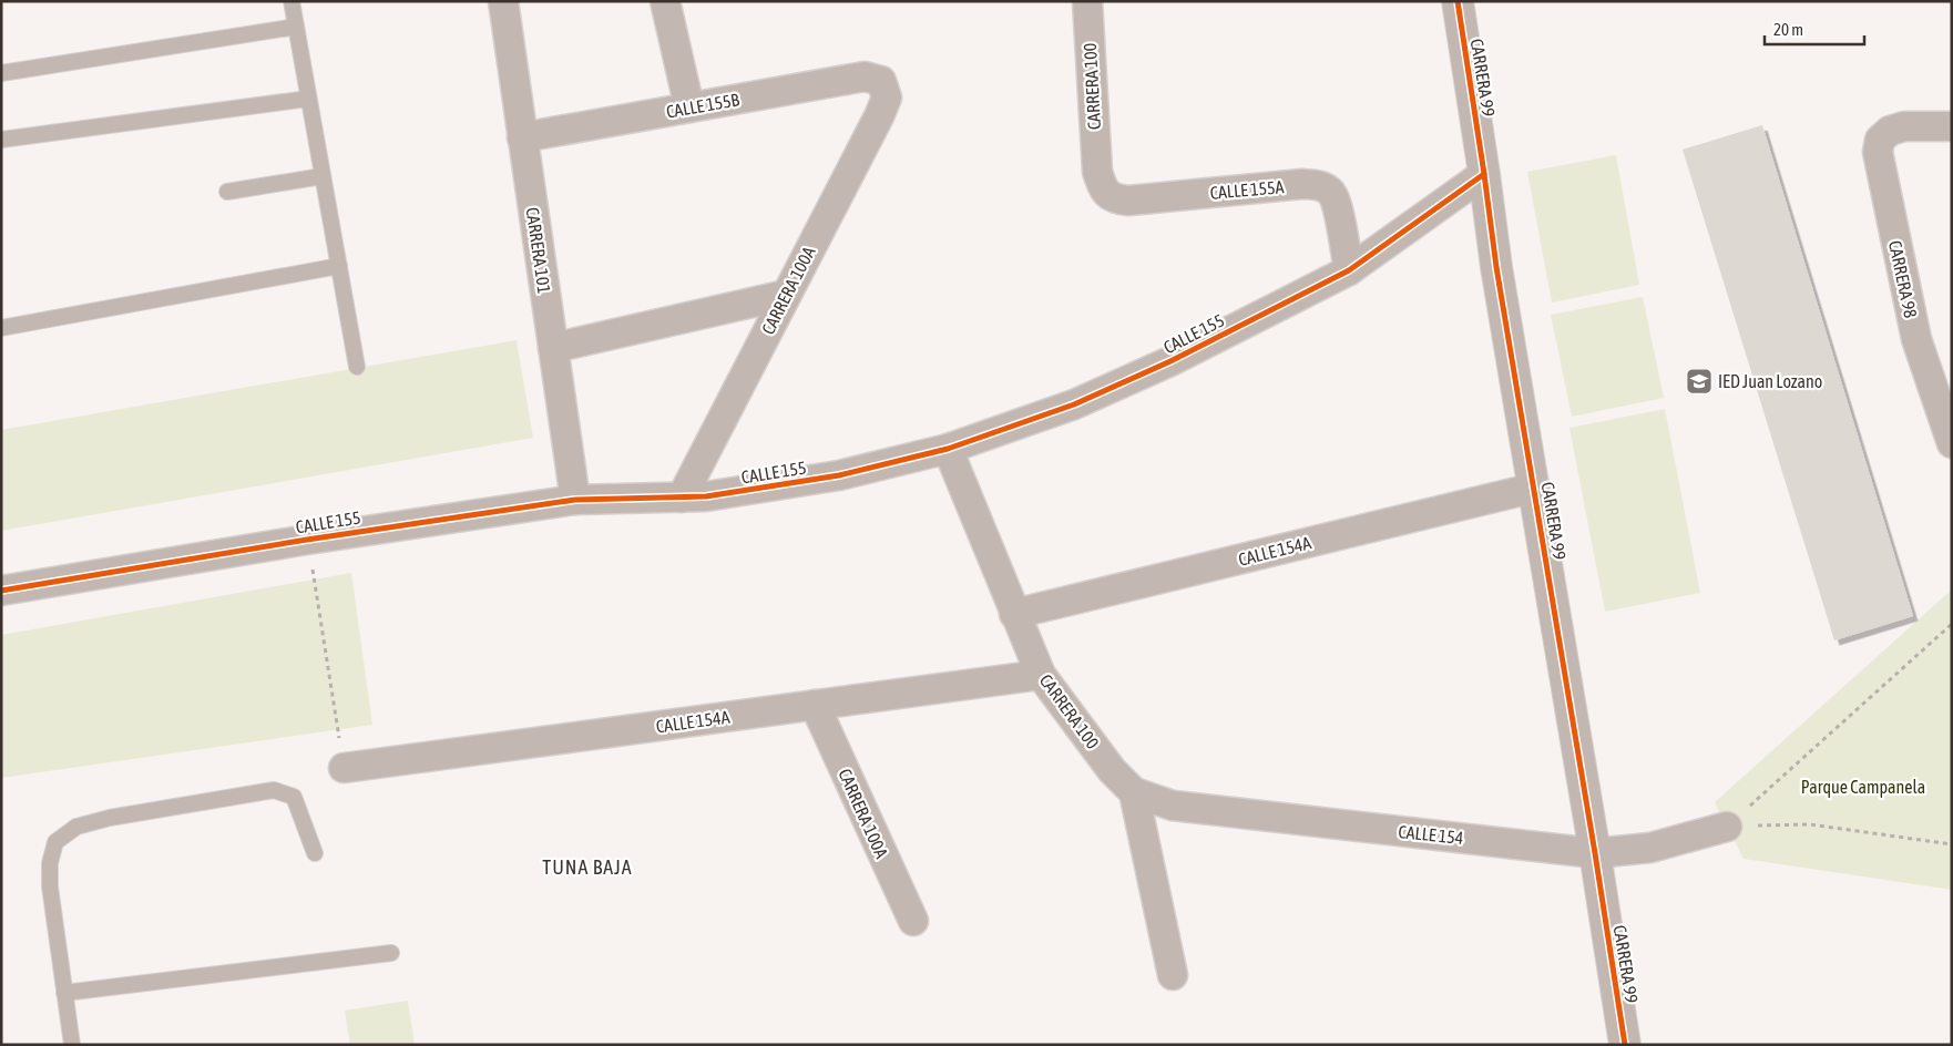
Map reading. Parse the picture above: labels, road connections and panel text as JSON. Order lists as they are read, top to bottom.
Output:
{
  "streets": {
    "street": [
      "CARRERA 99",
      "CARRERA 100",
      "CALLE 155B",
      "CALLE 155A",
      "CARRERA 101",
      "CARRERA 98",
      "CARRERA 100A",
      "CALLE 155",
      "CALLE 154A",
      "CALLE 154"
    ]
  },
  "crossings": [
    ["CARRERA 99", "CALLE 155"],
    ["CARRERA 99", "CALLE 154A"],
    ["CARRERA 99", "CALLE 154"],
    ["CARRERA 100", "CALLE 155A"],
    ["CARRERA 100", "CALLE 155"],
    ["CARRERA 100", "CALLE 154A"],
    ["CARRERA 100", "CALLE 154"],
    ["CALLE 155B", "CARRERA 101"],
    ["CALLE 155B", "CARRERA 100A"],
    ["CALLE 155A", "CALLE 155"],
    ["CARRERA 101", "CALLE 155"],
    ["CARRERA 100A", "CALLE 155"],
    ["CARRERA 100A", "CALLE 154A"]
  ],
  "districts": ["TUNA BAJA"],
  "parks": ["Parque Campanela"],
  "places": {
    "school or university": ["IED Juan Lozano"]
  },
  "scale_bar": "20 m"
}
